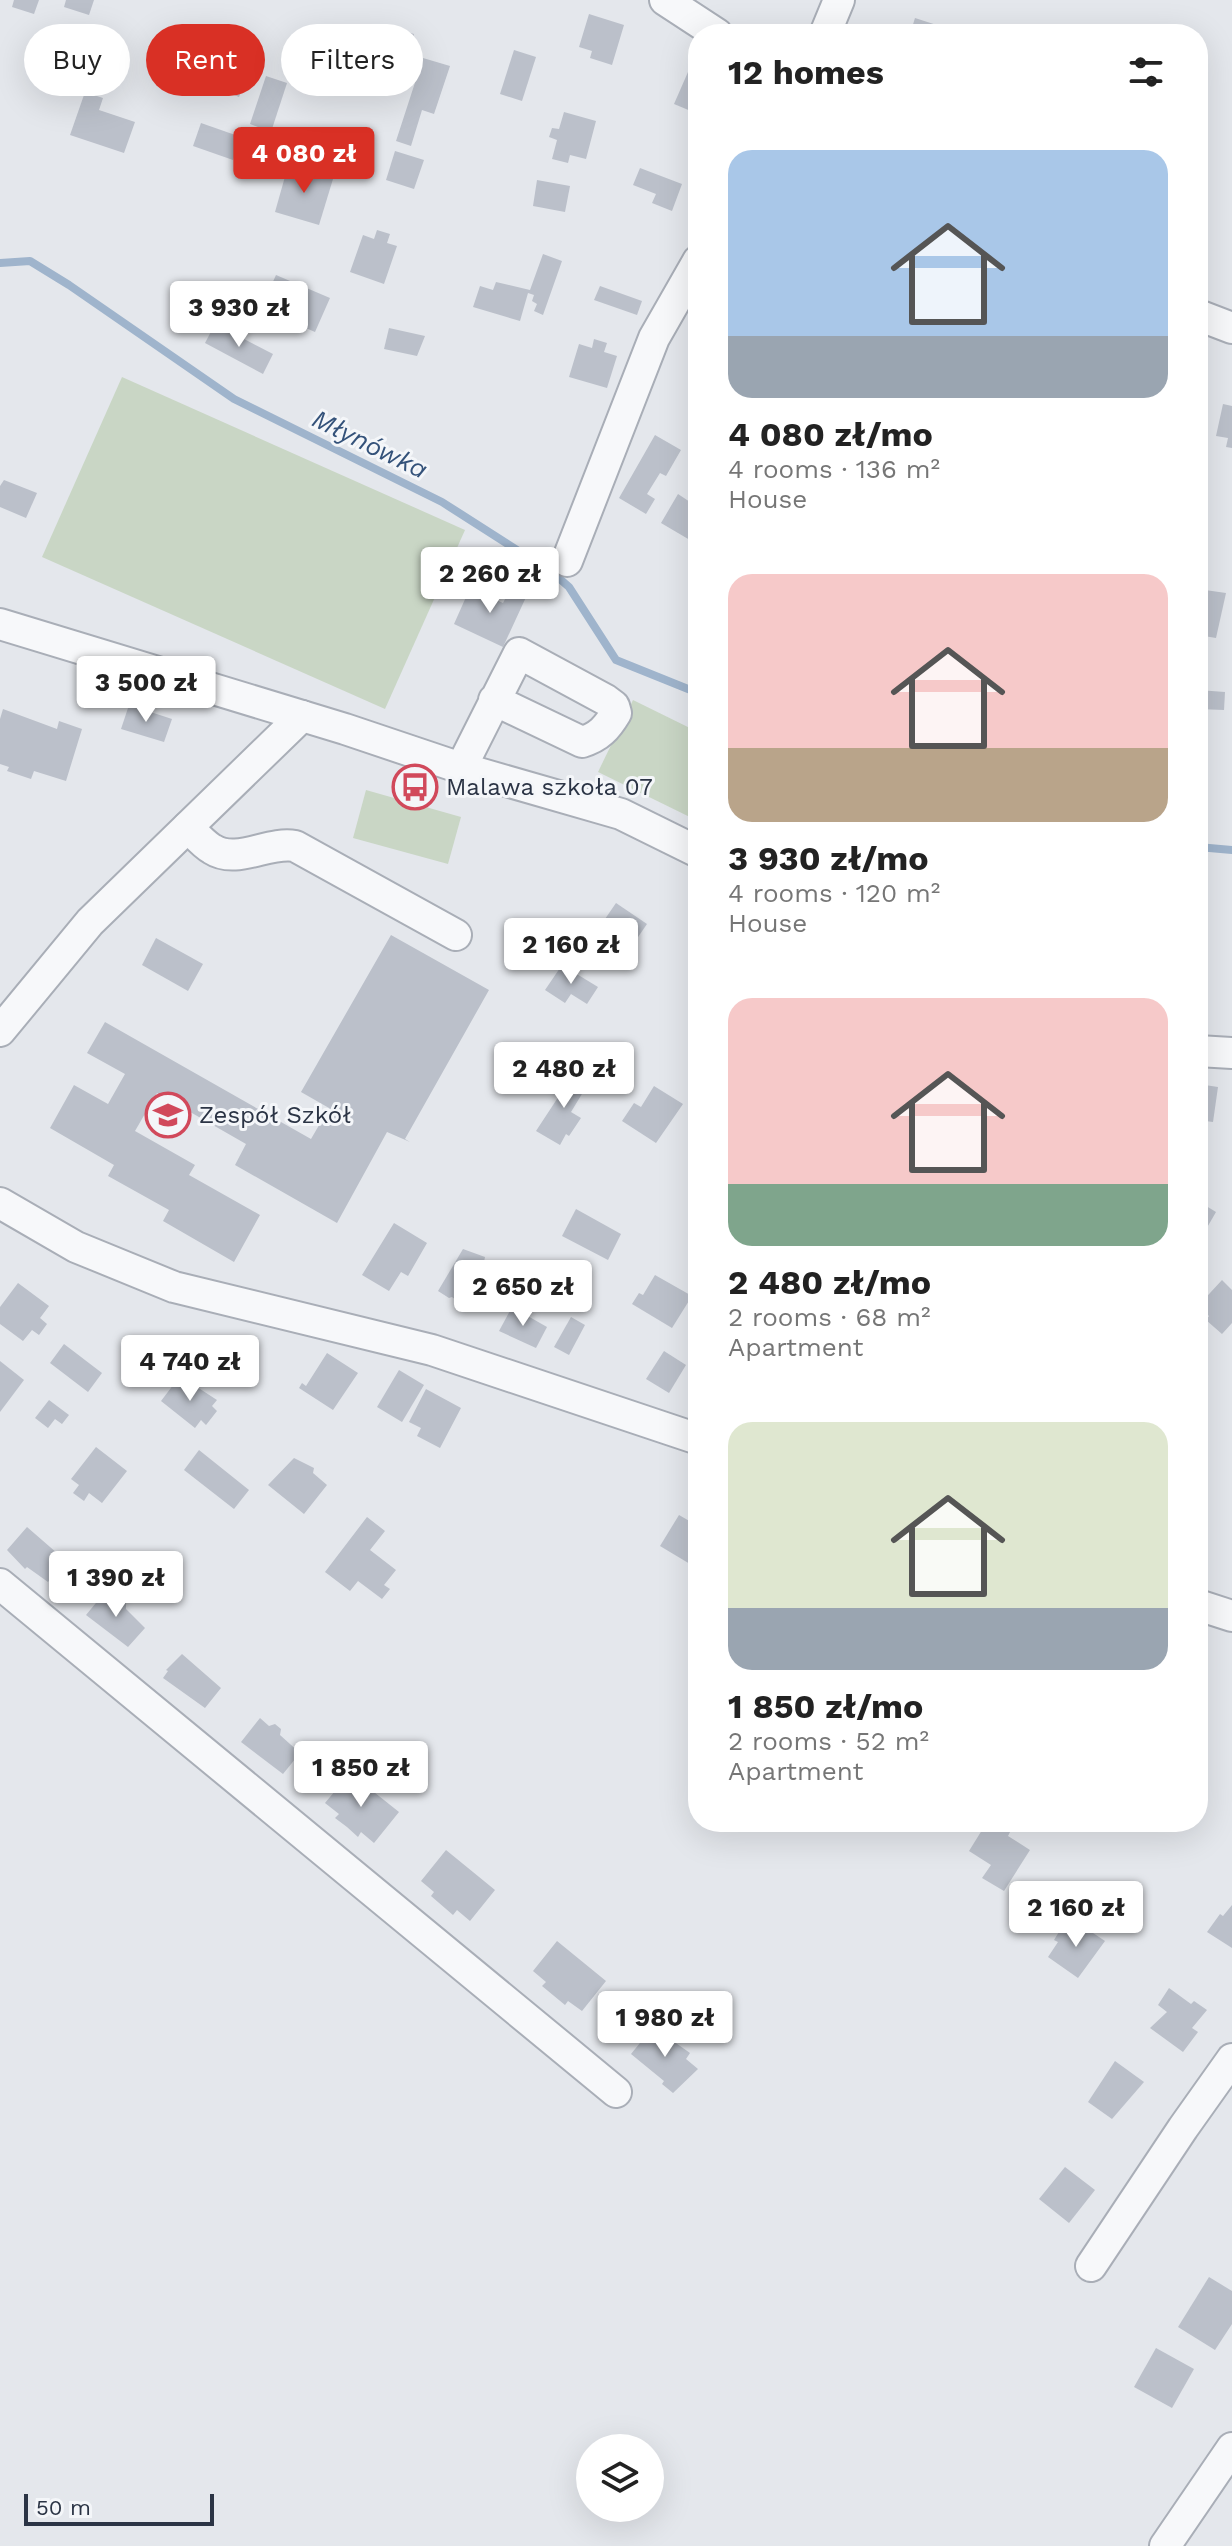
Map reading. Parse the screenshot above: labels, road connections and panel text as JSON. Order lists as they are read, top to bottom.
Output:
{
  "water": ["Młynówka"],
  "places": {
    "bus stop": ["Malawa szkoła 07"],
    "school or university": ["Zespół Szkół"]
  },
  "scale_bar": "50 m",
  "page": {
    "chip": ["Buy", "Rent", "Filters"],
    "heading": "12 homes",
    "list": [
      {
        "name": "4 080 zł/mo",
        "note": "4 rooms · 136 m² · House"
      },
      {
        "name": "3 930 zł/mo",
        "note": "4 rooms · 120 m² · House"
      },
      {
        "name": "2 480 zł/mo",
        "note": "2 rooms · 68 m² · Apartment"
      },
      {
        "name": "1 850 zł/mo",
        "note": "2 rooms · 52 m² · Apartment"
      }
    ],
    "price": [
      "4 080 zł",
      "3 930 zł",
      "2 260 zł",
      "3 500 zł",
      "2 160 zł",
      "2 480 zł",
      "2 650 zł",
      "4 740 zł",
      "1 390 zł",
      "1 850 zł",
      "2 160 zł",
      "1 980 zł"
    ],
    "scale": "50 m"
  }
}
